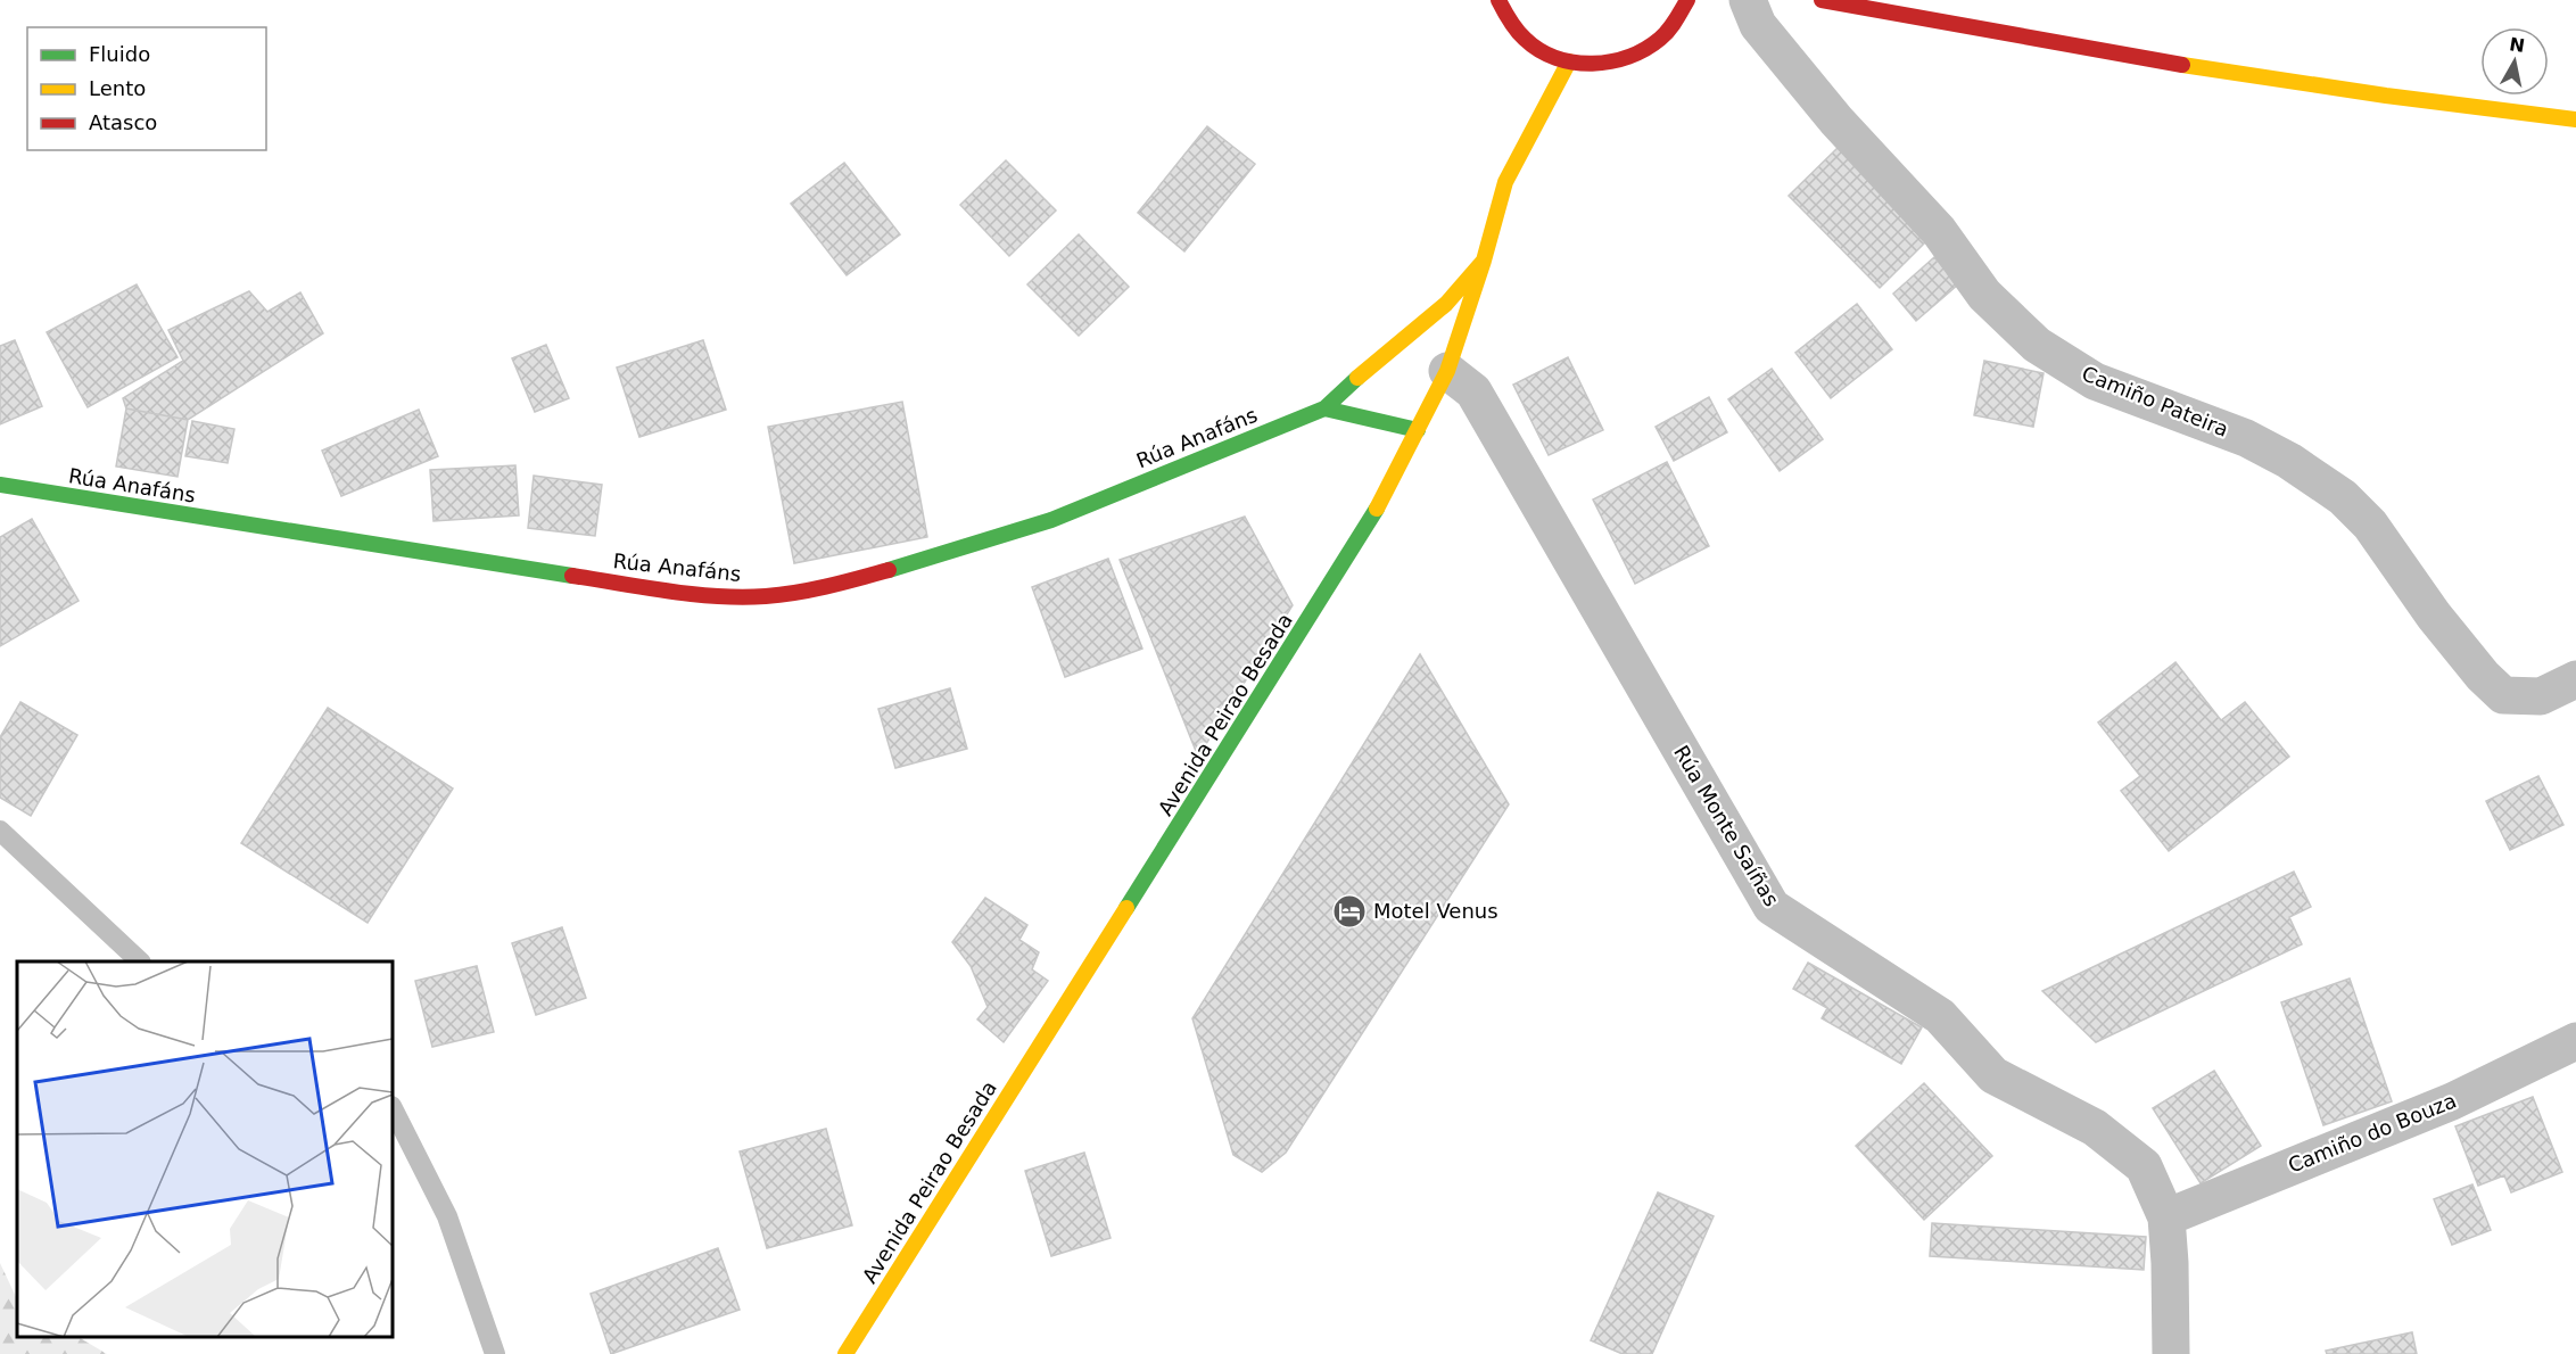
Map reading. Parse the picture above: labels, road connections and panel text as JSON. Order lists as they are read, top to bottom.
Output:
{
  "streets": {
    "street": [
      "Camiño Pateira",
      "Rúa Anafáns",
      "Avenida Peirao Besada",
      "Rúa Monte Saíñas",
      "Camiño do Bouza"
    ]
  },
  "crossings": [
    ["Rúa Anafáns", "Avenida Peirao Besada"],
    ["Avenida Peirao Besada", "Rúa Monte Saíñas"],
    ["Rúa Monte Saíñas", "Camiño do Bouza"]
  ],
  "places": {
    "hotel": ["Motel Venus"]
  },
  "legend": ["Fluido", "Lento", "Atasco"],
  "north": "top"
}
